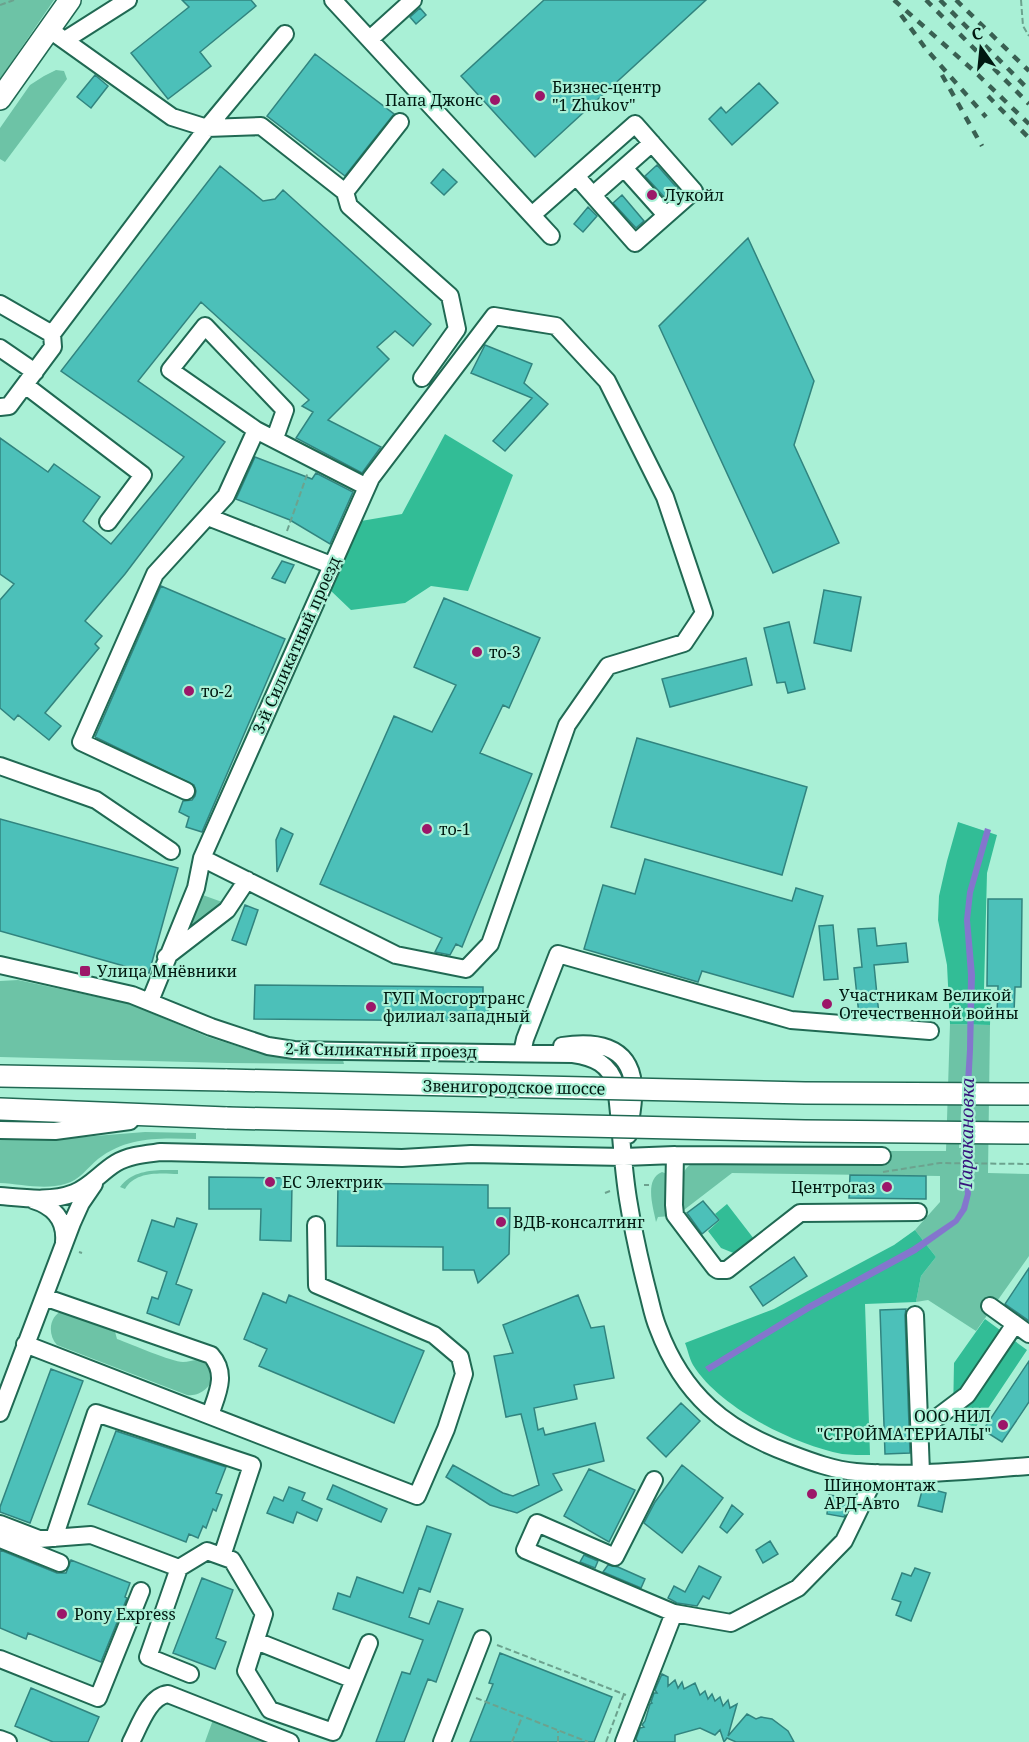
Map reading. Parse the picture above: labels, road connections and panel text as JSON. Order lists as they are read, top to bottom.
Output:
{
  "streets": {
    "main road": ["Звенигородское шоссе"],
    "street": ["3-й Силикатный проезд", "2-й Силикатный проезд"]
  },
  "crossings": [
    ["3-й Силикатный проезд", "2-й Силикатный проезд"]
  ],
  "water": ["Таракановка"],
  "places": {
    "other": [
      "Бизнес-центр \"1 Zhukov\"",
      "Папа Джонс",
      "Лукойл",
      "то-3",
      "то-2",
      "то-1",
      "Участникам Великой Отечественной войны",
      "ГУП Мосгортранс филиал западный",
      "ЕС Электрик",
      "Центрогаз",
      "ВДВ-консалтинг",
      "ООО НИЛ \"СТРОЙМАТЕРИАЛЫ\"",
      "Шиномонтаж АРД-Авто",
      "Pony Express"
    ],
    "transit": ["Улица Мнёвники"]
  },
  "north": "top"
}
